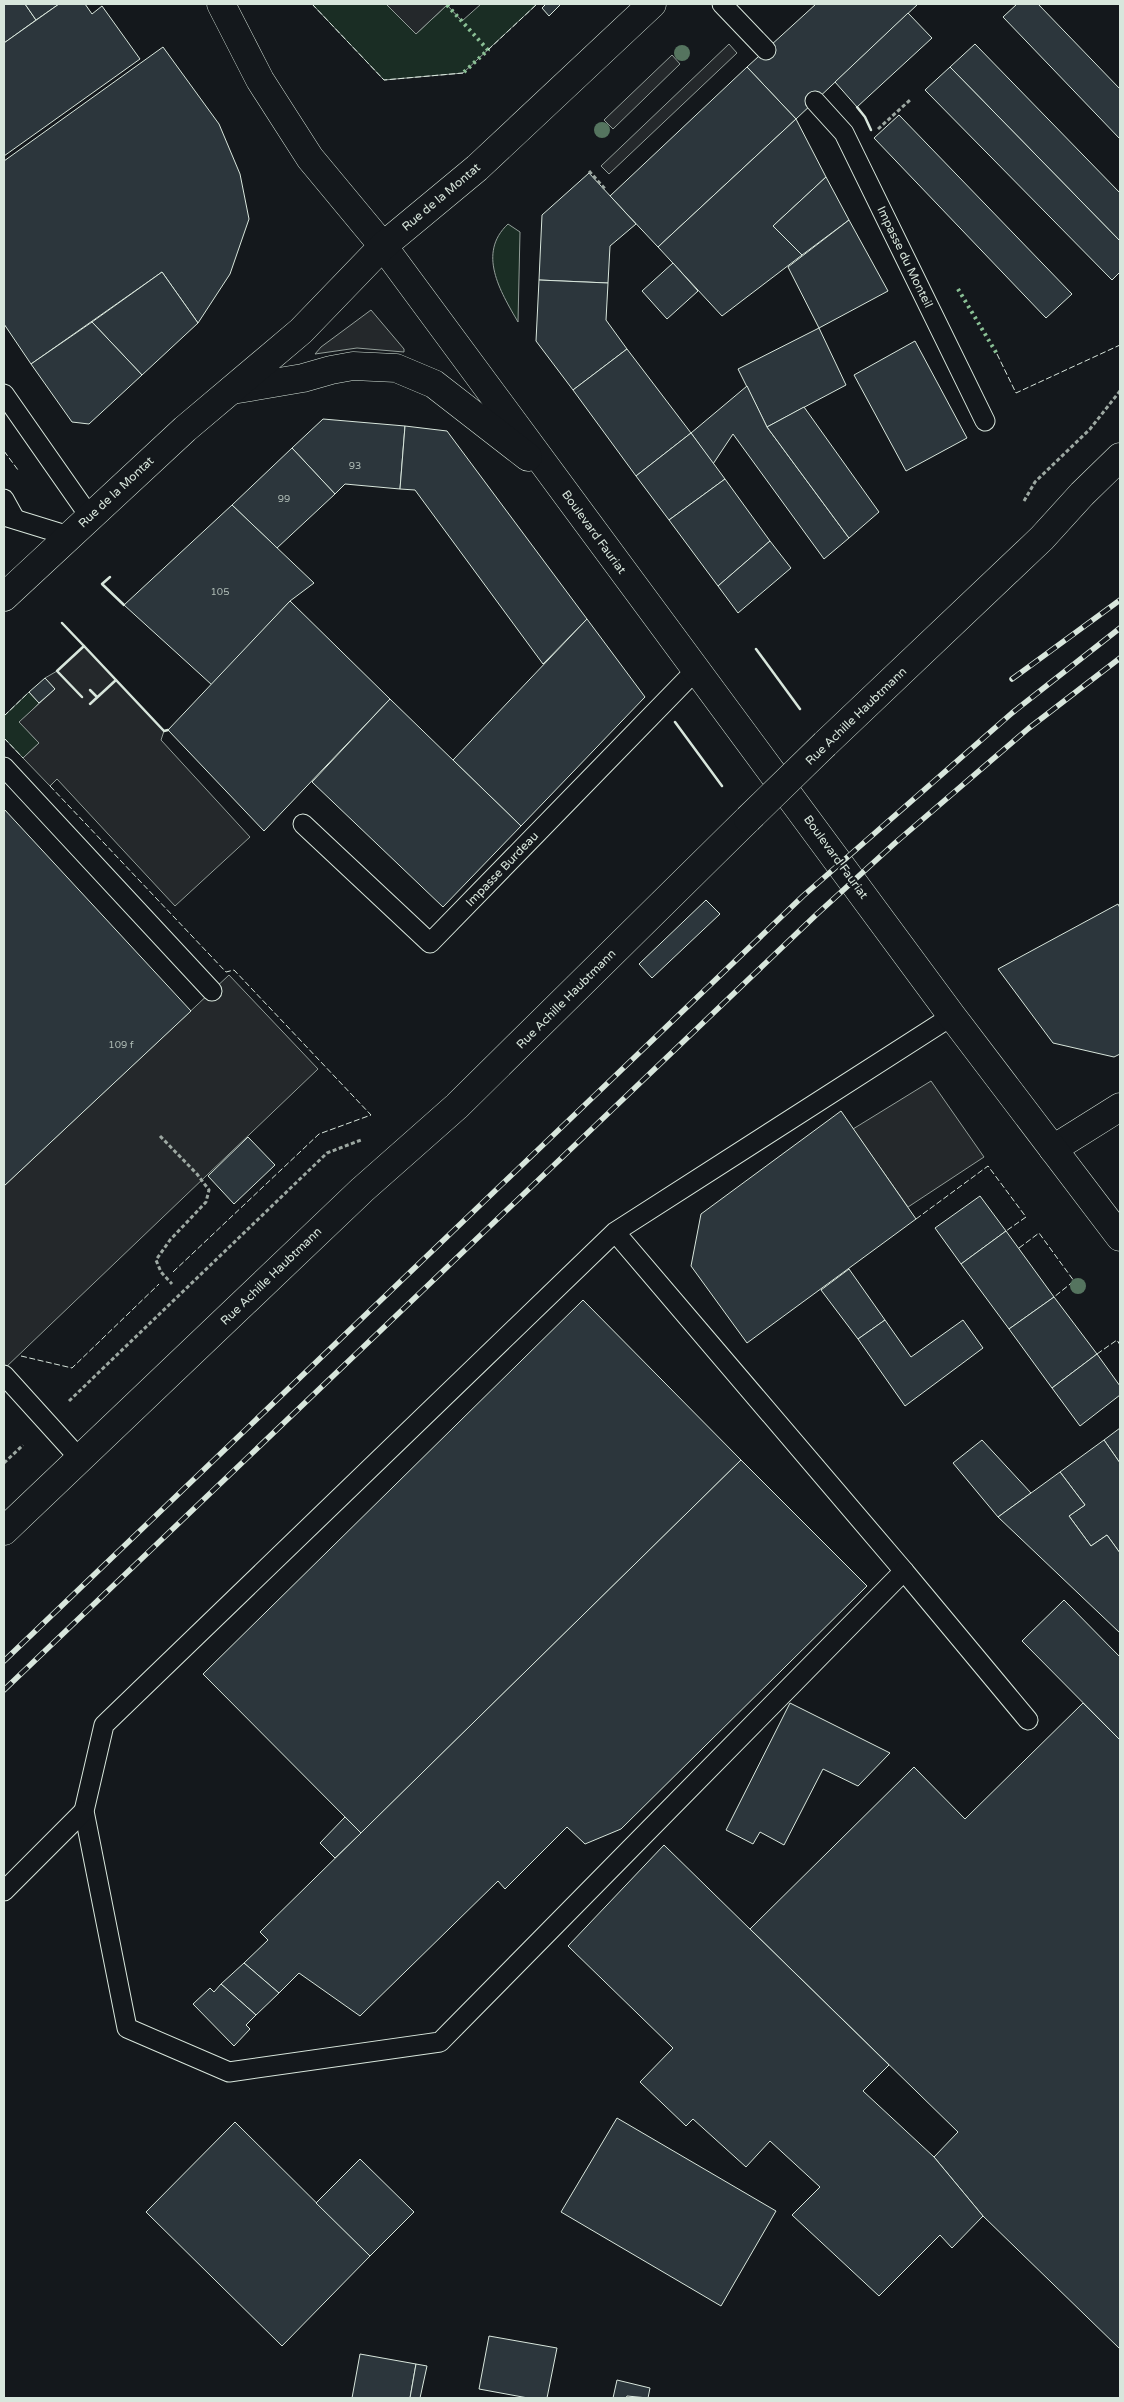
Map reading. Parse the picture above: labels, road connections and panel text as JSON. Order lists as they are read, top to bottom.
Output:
{
  "streets": {
    "main road": ["Rue de la Montat", "Boulevard Fauriat", "Rue Achille Haubtmann"],
    "lane": ["Impasse du Monteil", "Impasse Burdeau"]
  },
  "crossings": [
    ["Rue de la Montat", "Boulevard Fauriat"],
    ["Boulevard Fauriat", "Impasse Burdeau"]
  ],
  "house_numbers": [
    "93",
    "99",
    "105",
    "109 f"
  ]
}
